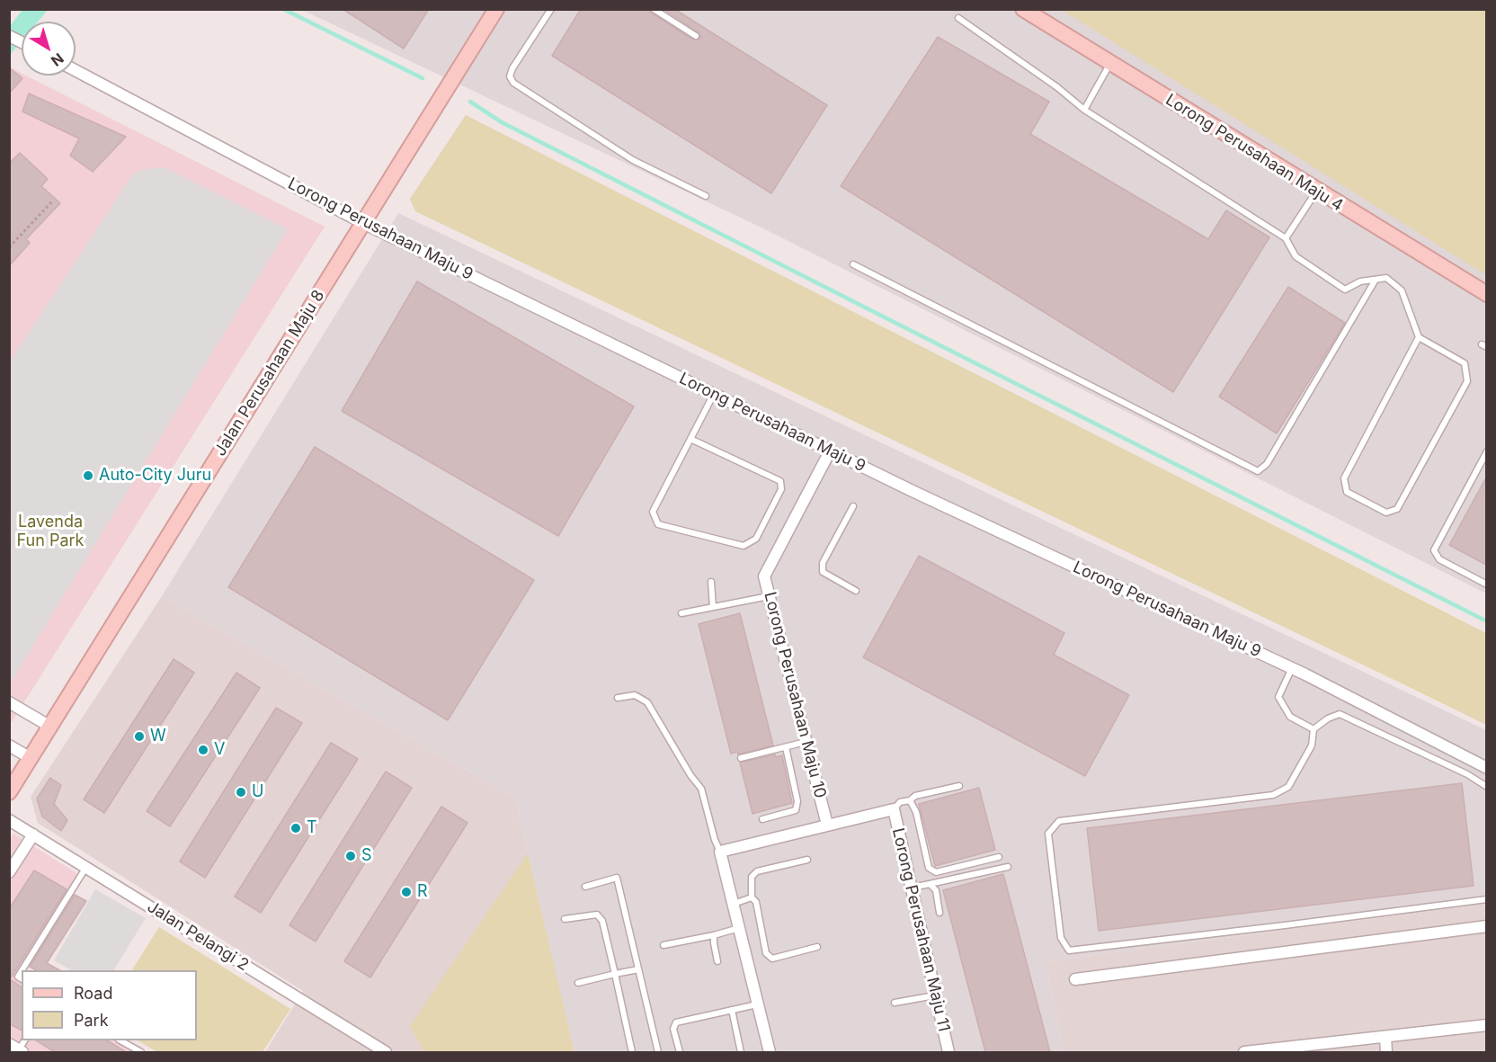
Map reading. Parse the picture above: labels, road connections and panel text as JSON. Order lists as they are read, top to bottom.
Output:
{
  "streets": {
    "street": [
      "Lorong Perusahaan Maju 4",
      "Lorong Perusahaan Maju 9",
      "Jalan Perusahaan Maju 8",
      "Lorong Perusahaan Maju 10",
      "Lorong Perusahaan Maju 11",
      "Jalan Pelangi 2"
    ]
  },
  "crossings": [
    ["Lorong Perusahaan Maju 9", "Jalan Perusahaan Maju 8"],
    ["Lorong Perusahaan Maju 9", "Lorong Perusahaan Maju 10"],
    ["Lorong Perusahaan Maju 10", "Lorong Perusahaan Maju 11"]
  ],
  "parks": ["Lavenda Fun Park"],
  "places": [
    "Auto-City Juru",
    "W",
    "V",
    "U",
    "T",
    "S",
    "R"
  ],
  "legend": ["Road", "Park"],
  "north": "bottom right"
}
